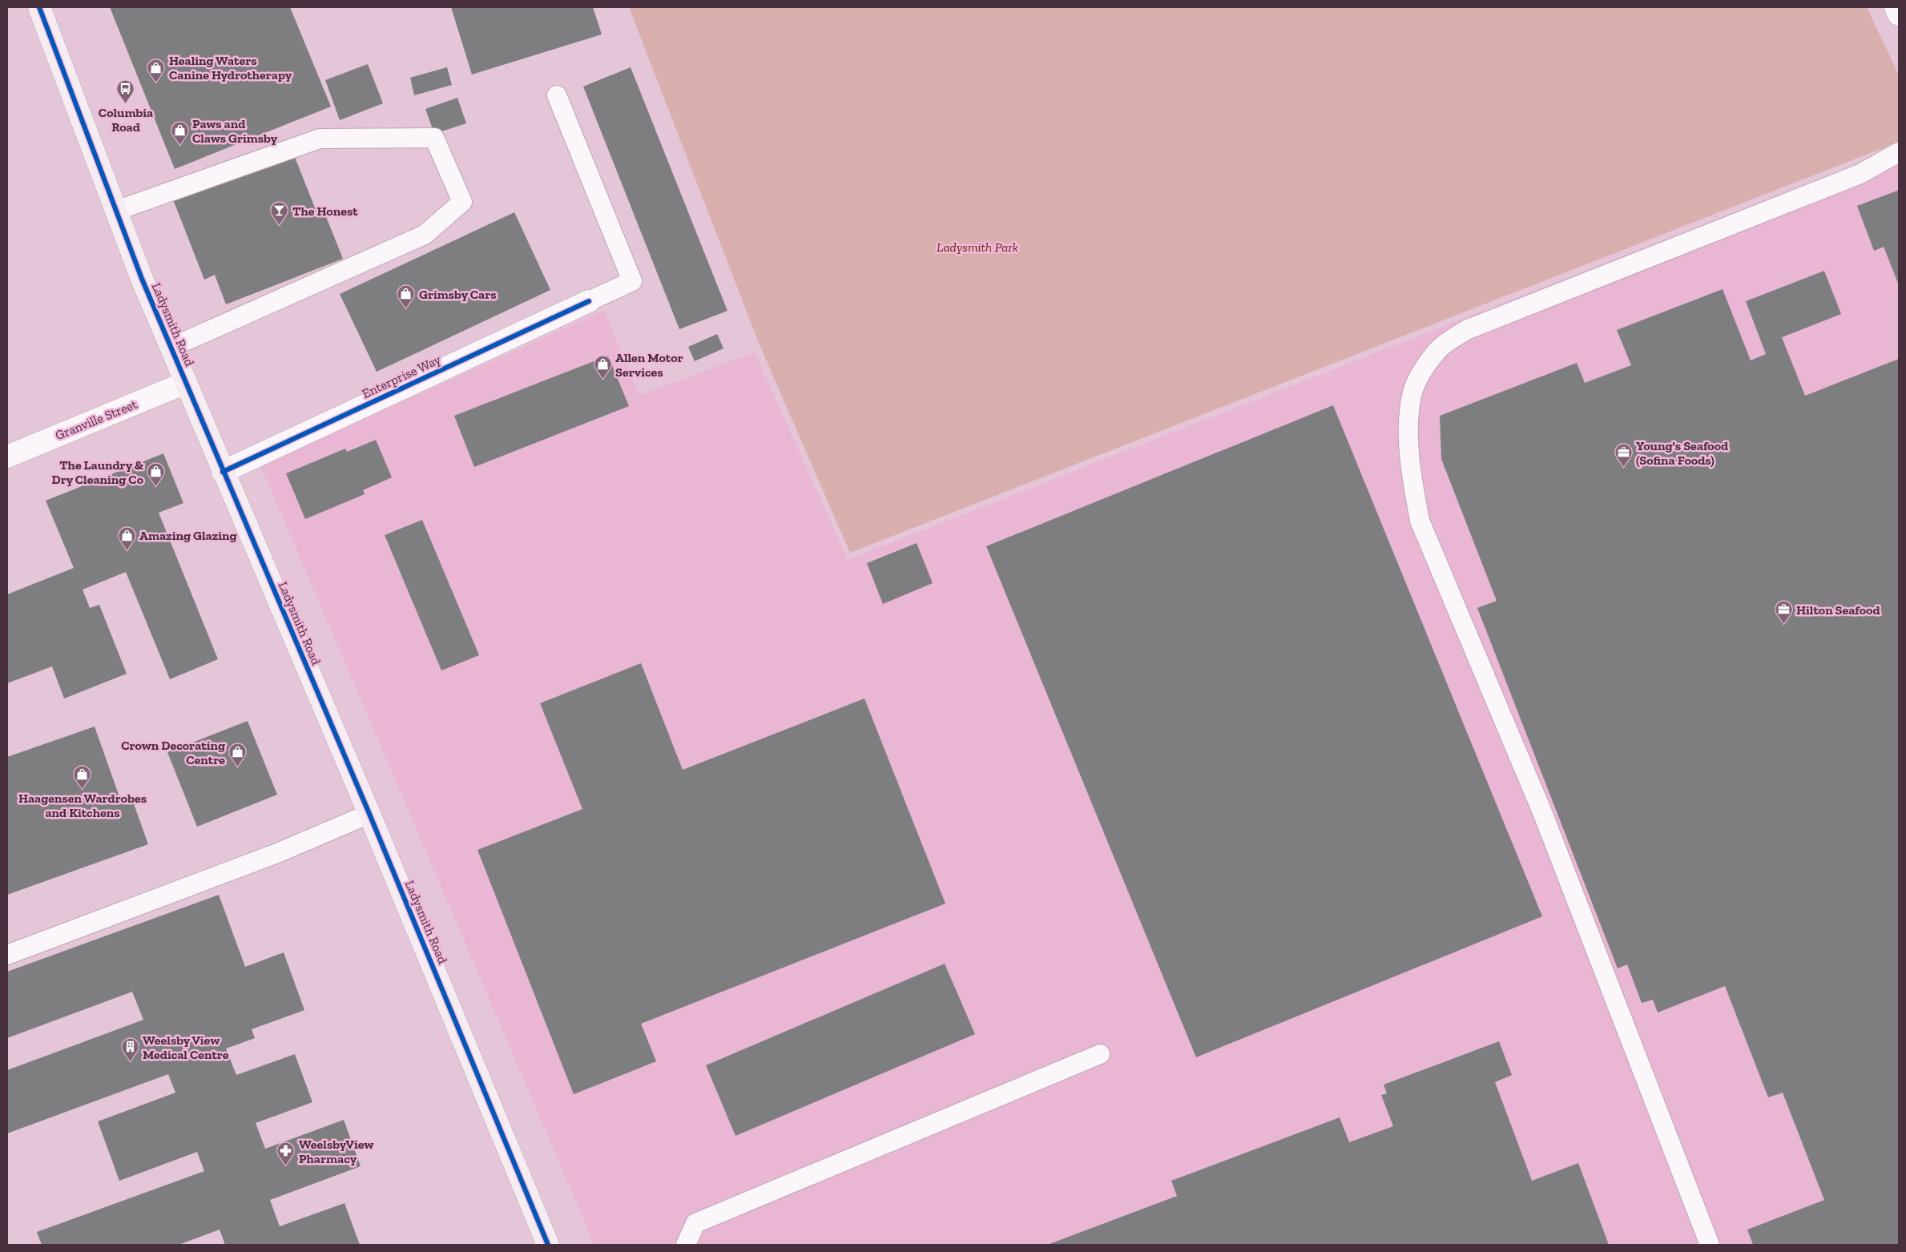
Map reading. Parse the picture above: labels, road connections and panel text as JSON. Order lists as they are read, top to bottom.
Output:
{
  "streets": {
    "street": ["Ladysmith Road", "Enterprise Way", "Granville Street"]
  },
  "crossings": [
    ["Ladysmith Road", "Enterprise Way"],
    ["Ladysmith Road", "Granville Street"]
  ],
  "parks": ["Ladysmith Park"],
  "places": {
    "shop": [
      "Healing Waters Canine Hydrotherapy",
      "Paws and Claws Grimsby",
      "Grimsby Cars",
      "Allen Motor Services",
      "The Laundry & Dry Cleaning Co",
      "Amazing Glazing",
      "Crown Decorating Centre",
      "Haagensen Wardrobes and Kitchens"
    ],
    "bus stop": ["Columbia Road"],
    "bar": ["The Honest"],
    "office": ["Young's Seafood (Sofina Foods)", "Hilton Seafood"],
    "building": ["Weelsby View Medical Centre"],
    "pharmacy": ["WeelsbyView Pharmacy"]
  }
}
